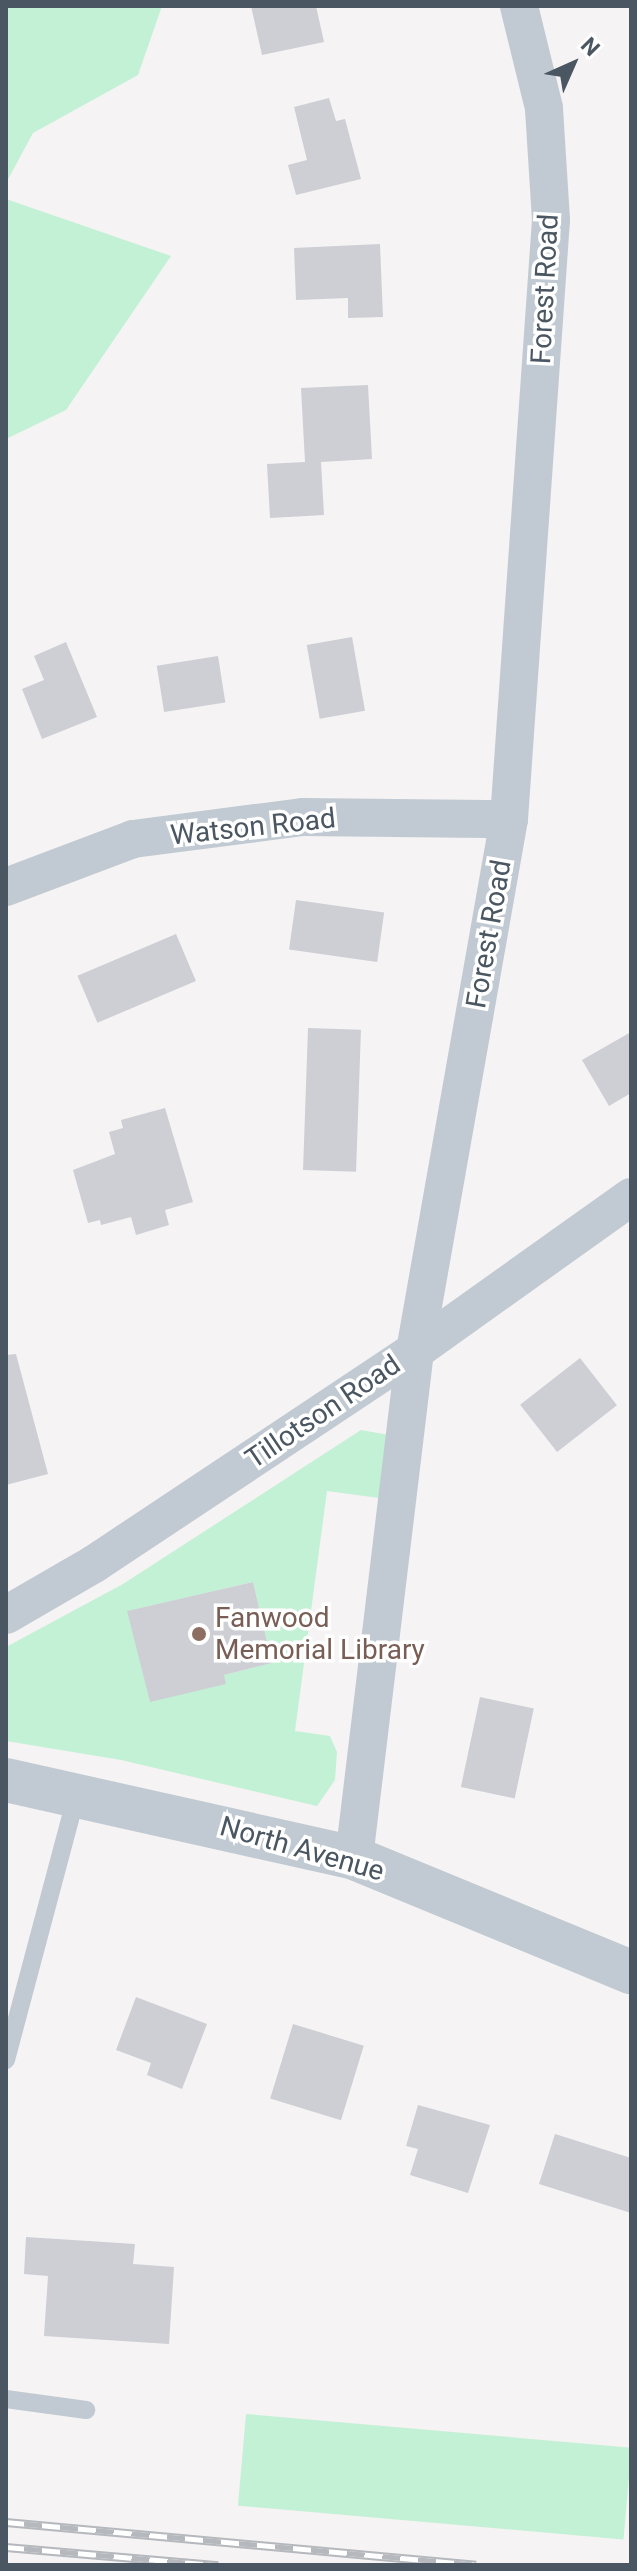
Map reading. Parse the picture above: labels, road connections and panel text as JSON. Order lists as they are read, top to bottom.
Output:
{
  "streets": {
    "street": [
      "Forest Road",
      "Watson Road",
      "Tillotson Road",
      "North Avenue"
    ]
  },
  "crossings": [
    ["Forest Road", "Watson Road"],
    ["Forest Road", "Tillotson Road"],
    ["Forest Road", "North Avenue"]
  ],
  "places": ["Fanwood Memorial Library"],
  "north": "top right"
}
